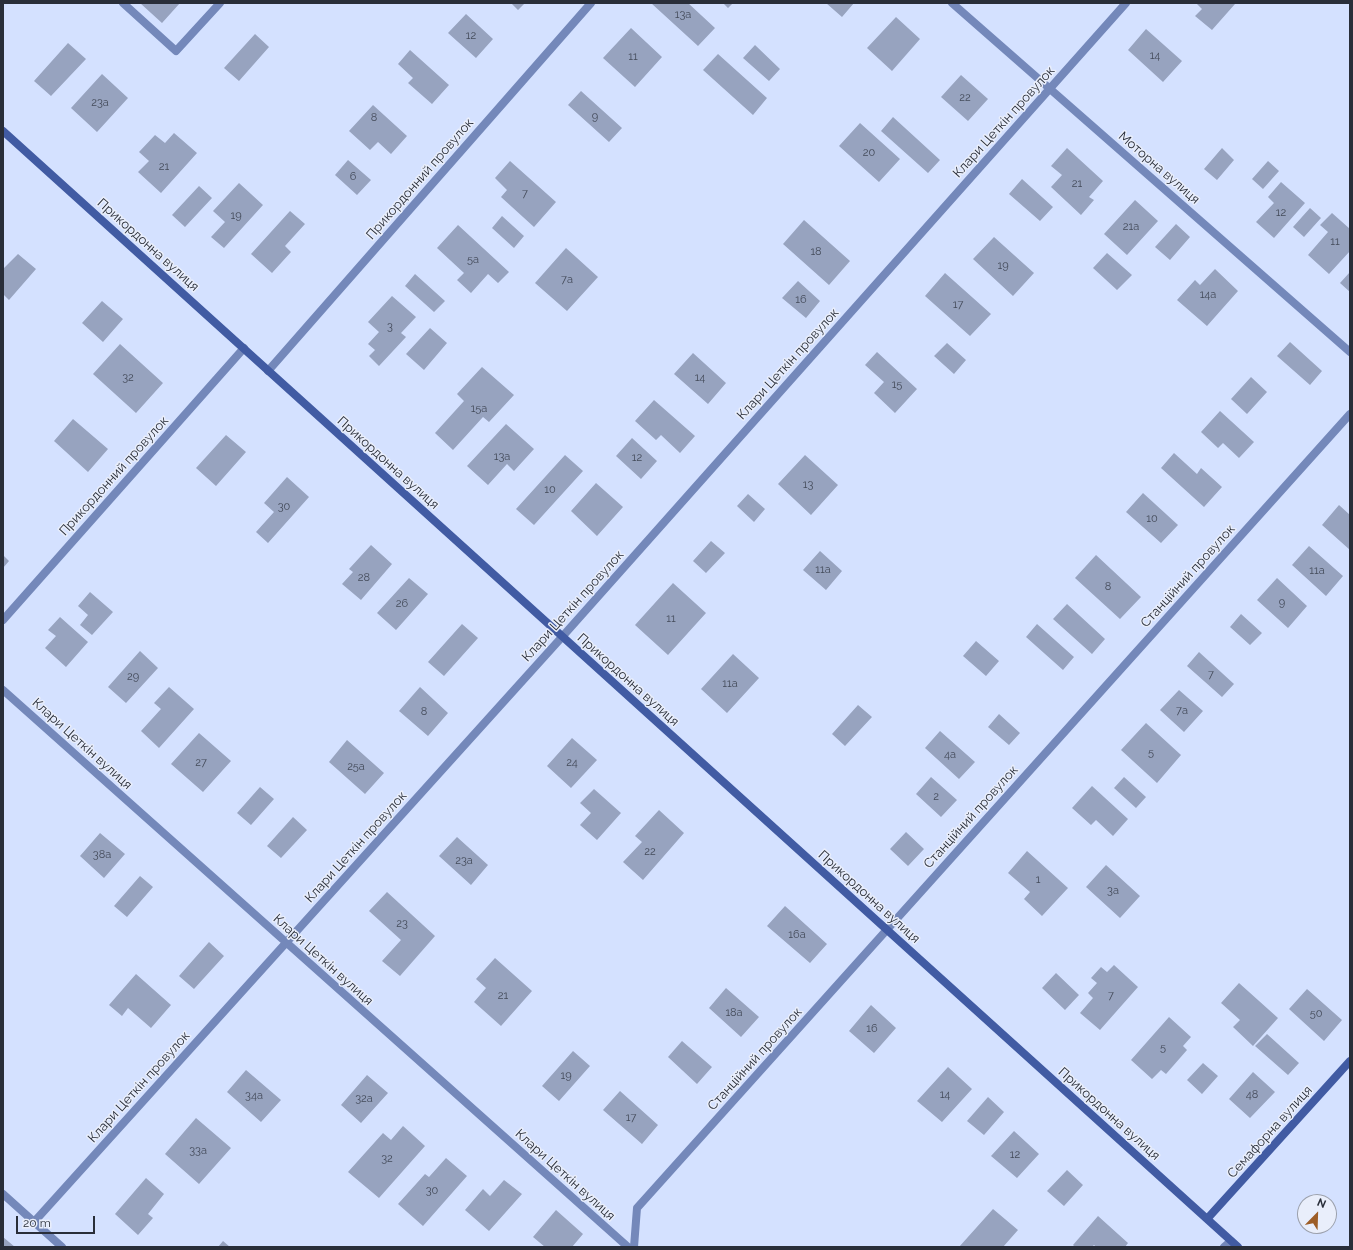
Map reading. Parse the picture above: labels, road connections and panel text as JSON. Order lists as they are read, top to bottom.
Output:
{
  "streets": {
    "street": [
      "Клари Цеткін провулок",
      "Моторна вулиця",
      "Прикордонний провулок",
      "Прикордонна вулиця",
      "Станційний провулок",
      "Клари Цеткін вулиця",
      "Семафорна вулиця"
    ]
  },
  "crossings": [
    ["Клари Цеткін провулок", "Моторна вулиця"],
    ["Клари Цеткін провулок", "Прикордонна вулиця"],
    ["Клари Цеткін провулок", "Клари Цеткін вулиця"],
    ["Прикордонний провулок", "Прикордонна вулиця"],
    ["Прикордонна вулиця", "Станційний провулок"],
    ["Прикордонна вулиця", "Семафорна вулиця"]
  ],
  "house_numbers": [
    "13а",
    "12",
    "14",
    "11",
    "22",
    "23а",
    "9",
    "8",
    "20",
    "21",
    "6",
    "21",
    "7",
    "12",
    "19",
    "21а",
    "11",
    "18",
    "5а",
    "19",
    "7а",
    "14а",
    "16",
    "17",
    "3",
    "32",
    "14",
    "15",
    "15а",
    "13а",
    "12",
    "13",
    "10",
    "30",
    "10",
    "11а",
    "11а",
    "28",
    "8",
    "9",
    "26",
    "11",
    "7",
    "29",
    "11а",
    "7а",
    "8",
    "5",
    "4а",
    "27",
    "24",
    "25а",
    "2",
    "22",
    "38а",
    "23а",
    "1",
    "3а",
    "23",
    "16а",
    "21",
    "7",
    "18а",
    "50",
    "16",
    "5",
    "19",
    "14",
    "48",
    "34а",
    "32а",
    "17",
    "33а",
    "12",
    "32",
    "30"
  ],
  "scale_bar": "20 m",
  "north": "top right"
}
